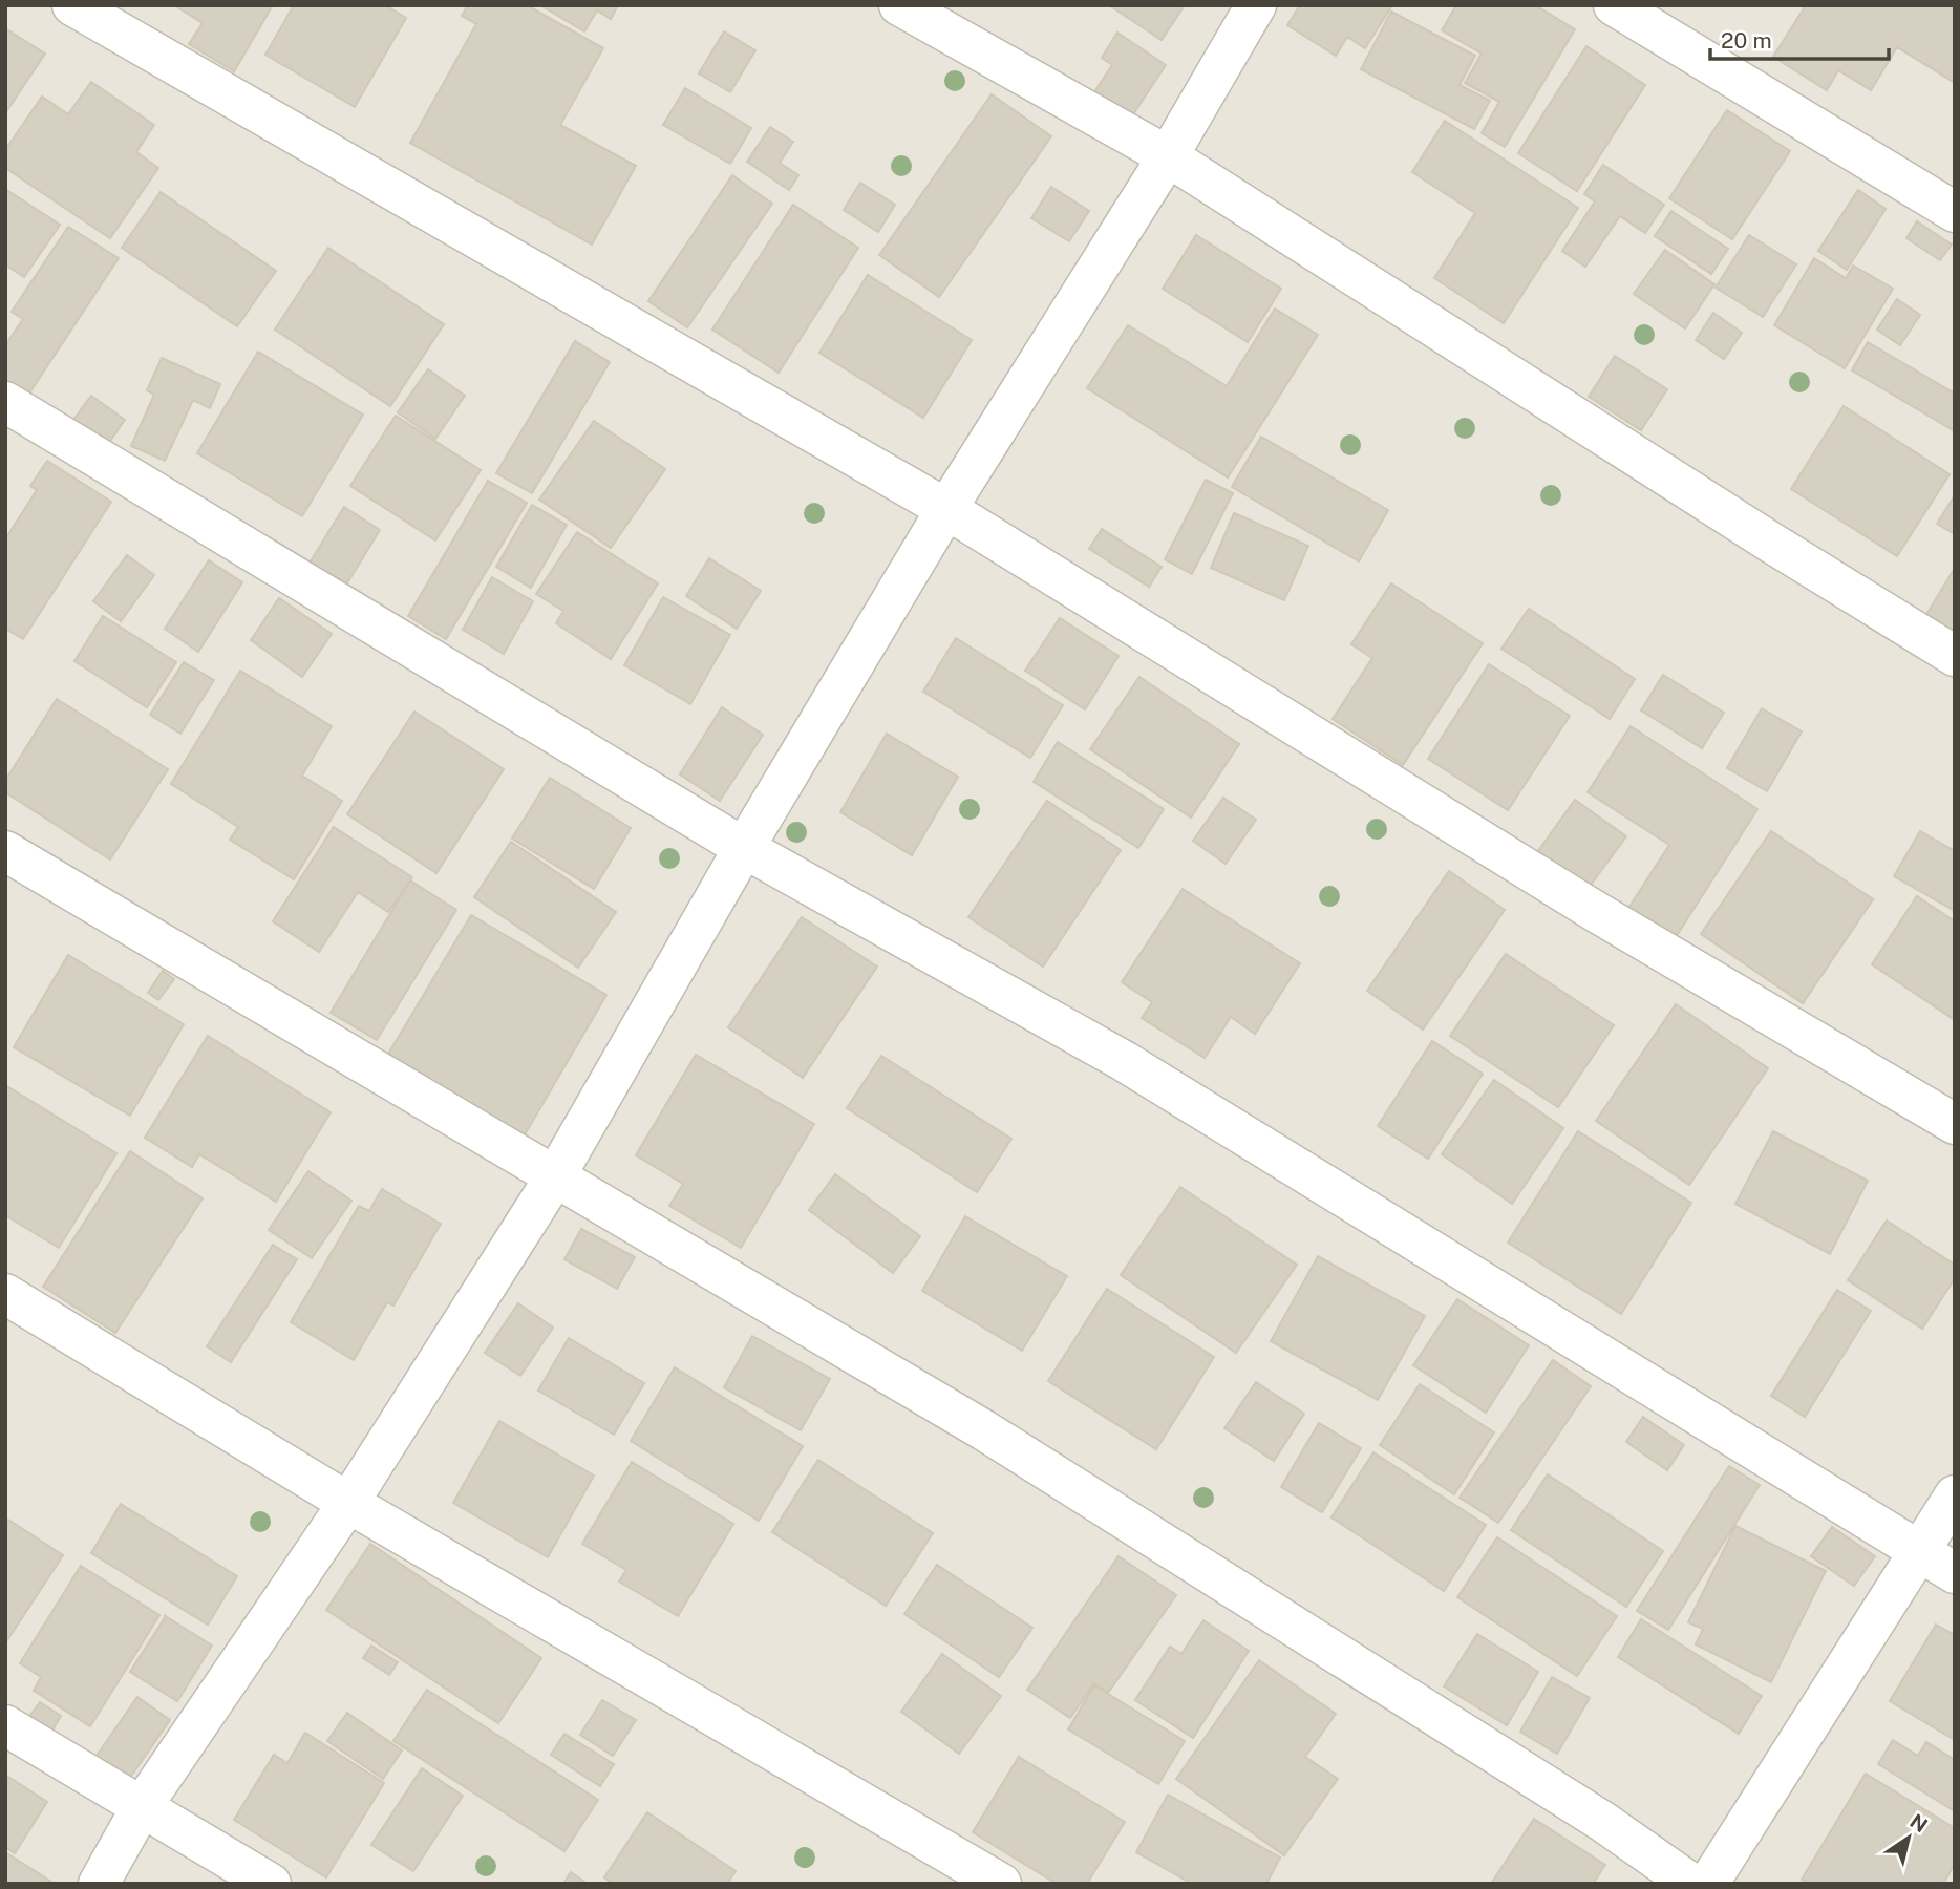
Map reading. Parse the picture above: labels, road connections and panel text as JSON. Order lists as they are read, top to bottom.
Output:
{
  "scale_bar": "20 m",
  "north": "top right"
}
